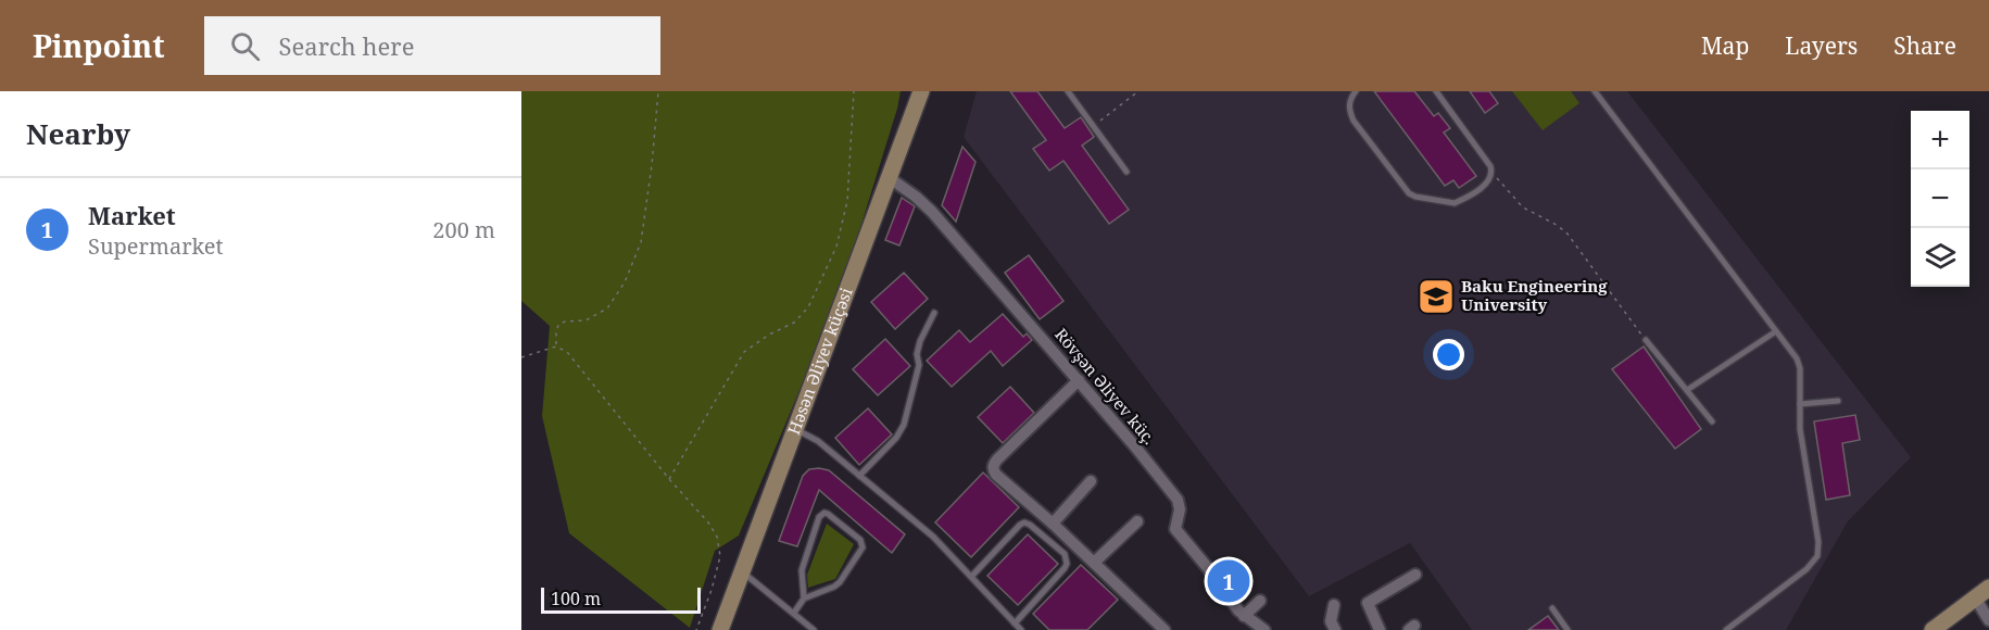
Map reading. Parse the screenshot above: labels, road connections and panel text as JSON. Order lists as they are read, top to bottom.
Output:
{
  "streets": {
    "main road": ["Həsən Əliyev küçəsi"],
    "street": ["Rövşən Əliyev küç."]
  },
  "crossings": [
    ["Həsən Əliyev küçəsi", "Rövşən Əliyev küç."]
  ],
  "places": {
    "school or university": ["Baku Engineering University"]
  },
  "scale_bar": "100 m",
  "page": {
    "header": "Pinpoint",
    "search": "Search here",
    "nav": ["Map", "Layers", "Share"],
    "heading": "Nearby",
    "map_buttons": ["+", "−"],
    "list": [
      {
        "mark": "1",
        "name": "Market",
        "note": "Supermarket",
        "value": "200 m"
      }
    ],
    "pins": "1",
    "scale": "100 m"
  }
}
